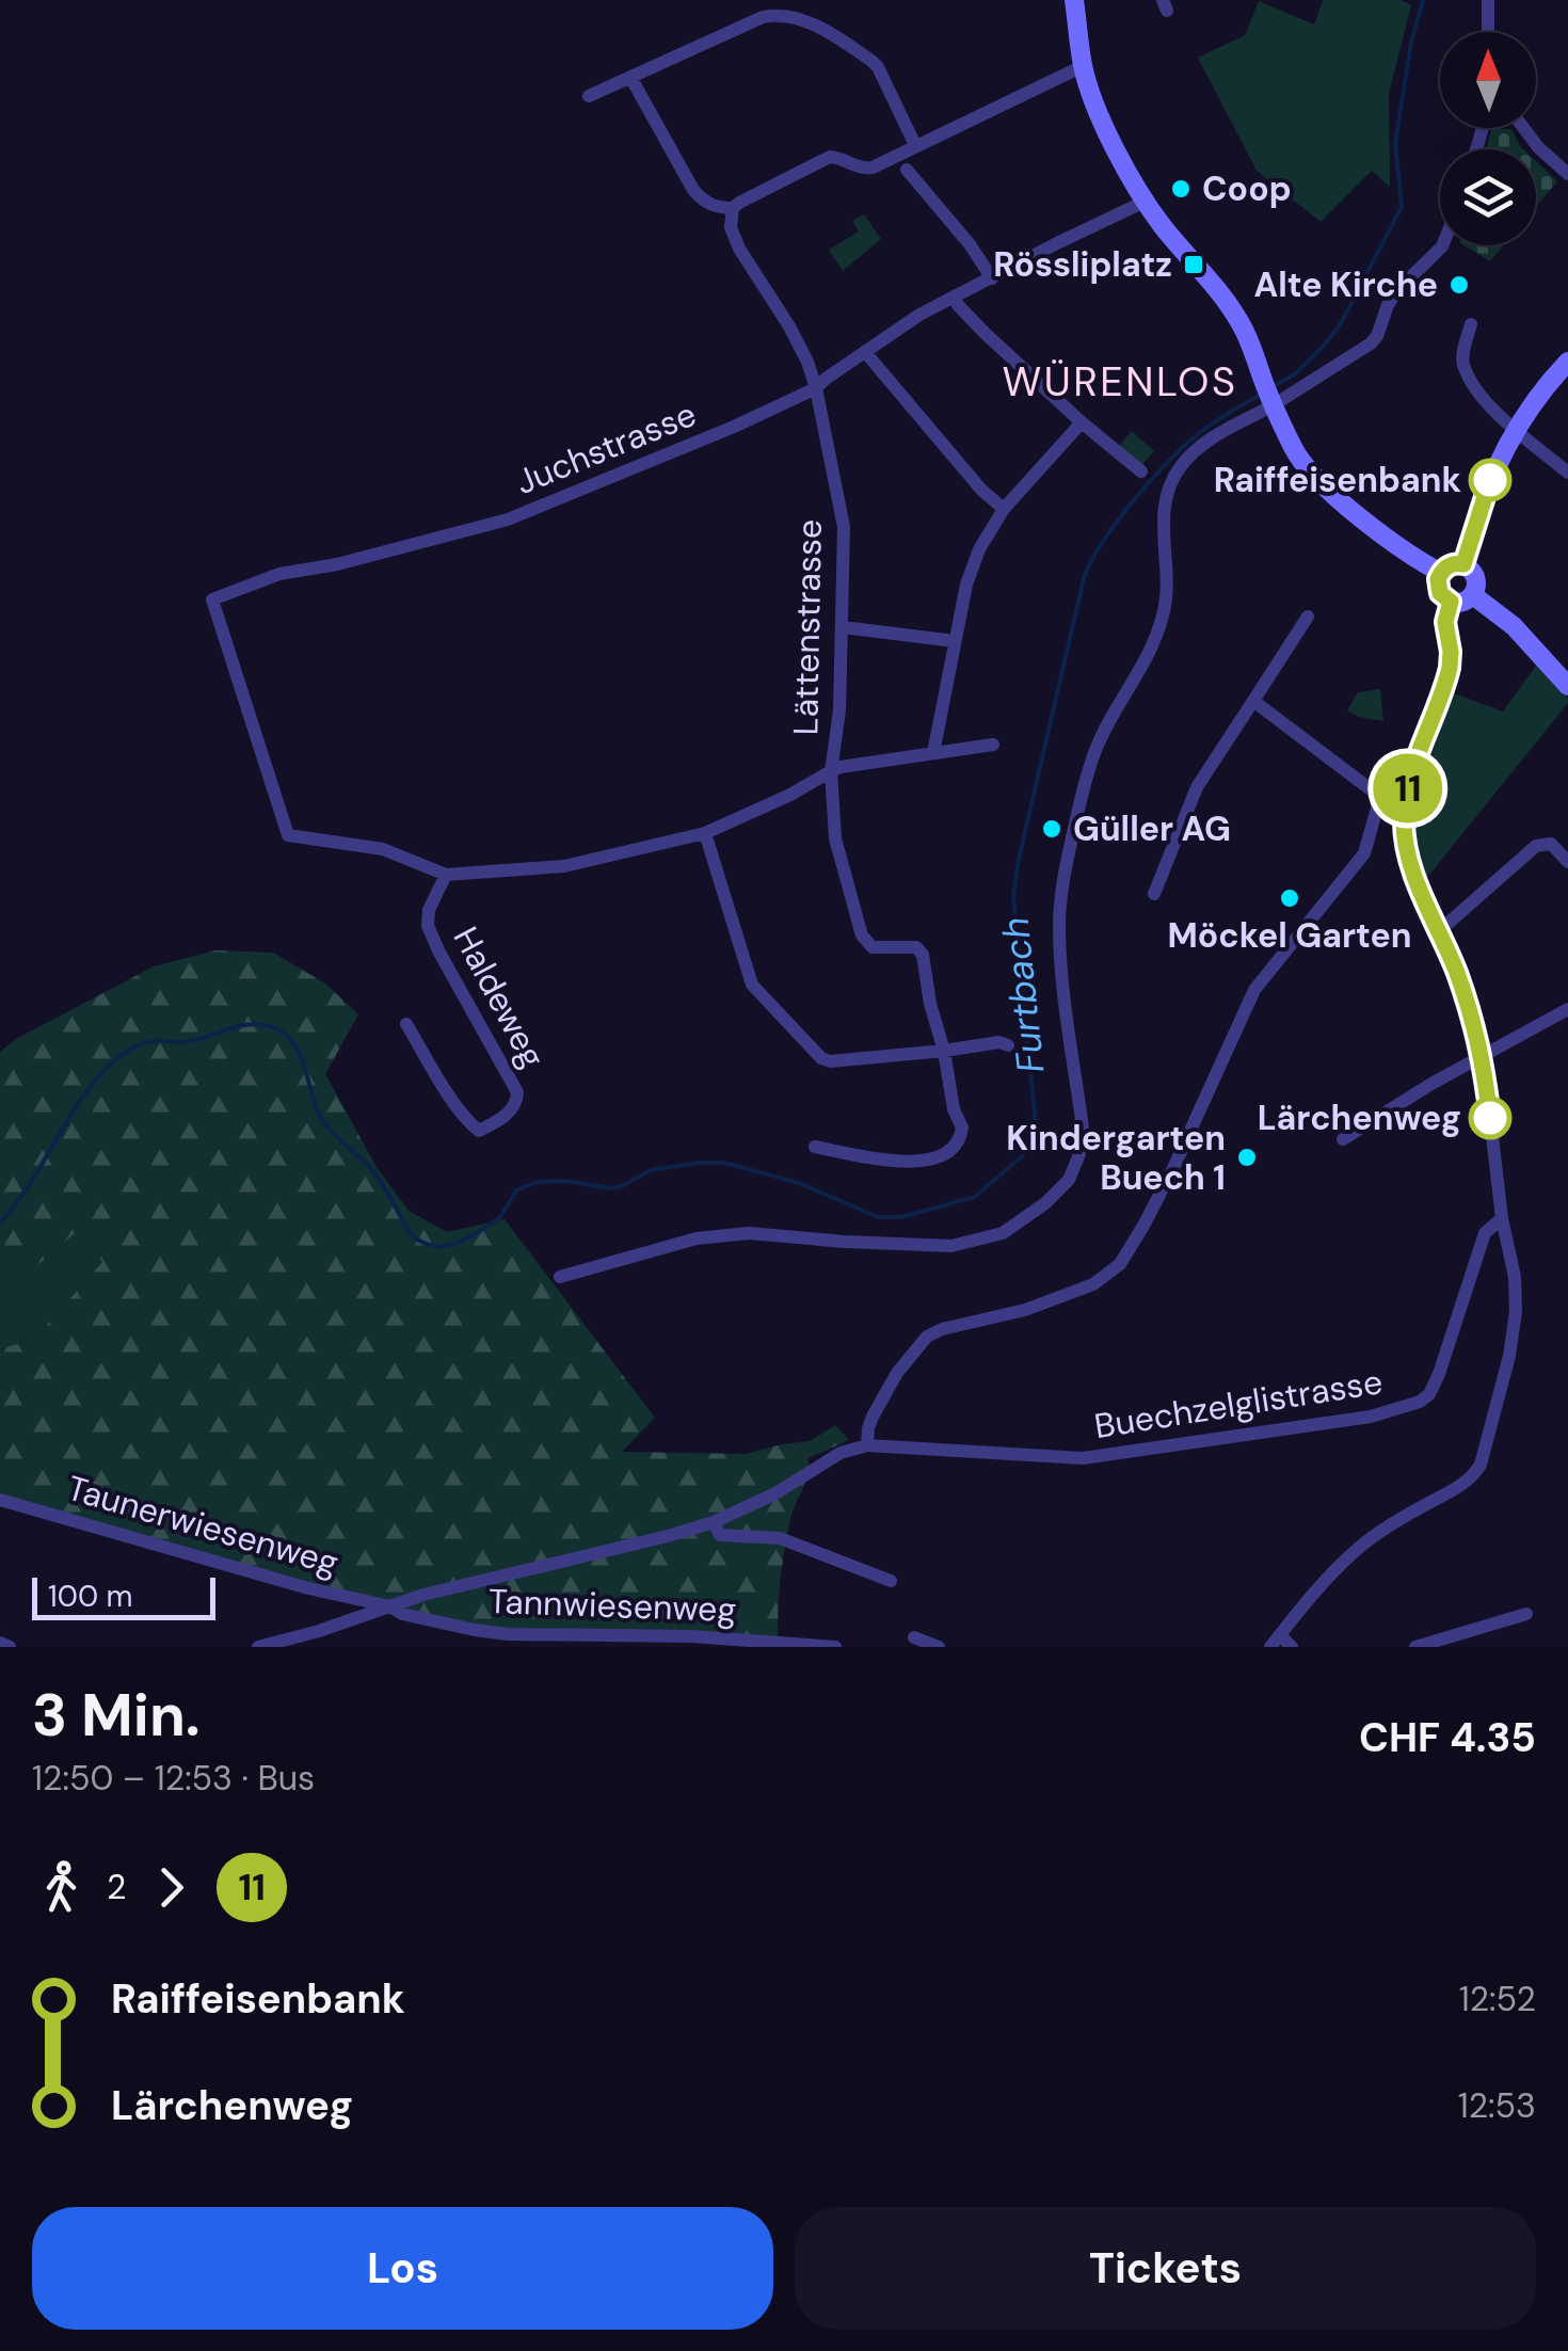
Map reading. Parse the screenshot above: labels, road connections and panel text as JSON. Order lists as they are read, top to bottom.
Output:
{
  "streets": {
    "street": [
      "Juchstrasse",
      "Lättenstrasse",
      "Haldeweg",
      "Buechzelglistrasse",
      "Taunerwiesenweg",
      "Tannwiesenweg"
    ]
  },
  "crossings": [
    ["Juchstrasse", "Lättenstrasse"],
    ["Lättenstrasse", "Haldeweg"],
    ["Buechzelglistrasse", "Taunerwiesenweg"],
    ["Buechzelglistrasse", "Tannwiesenweg"],
    ["Taunerwiesenweg", "Tannwiesenweg"]
  ],
  "districts": ["WÜRENLOS"],
  "water": ["Furtbach"],
  "places": {
    "other": [
      "Coop",
      "Alte Kirche",
      "Raiffeisenbank",
      "Güller AG",
      "Möckel Garten",
      "Lärchenweg",
      "Kindergarten Buech 1"
    ],
    "transit": ["Rössliplatz"]
  },
  "lines": ["bus line 11"],
  "scale_bar": "100 m",
  "north": "top",
  "page": {
    "on_map": "11",
    "scale": "100 m",
    "heading": ["3 Min.", "12:50 – 12:53 · Bus", "CHF 4.35"],
    "legs": ["2", "11"],
    "list": [
      {
        "name": "Raiffeisenbank",
        "value": "12:52"
      },
      {
        "name": "Lärchenweg",
        "value": "12:53"
      }
    ],
    "buttons": ["Los", "Tickets"]
  }
}
